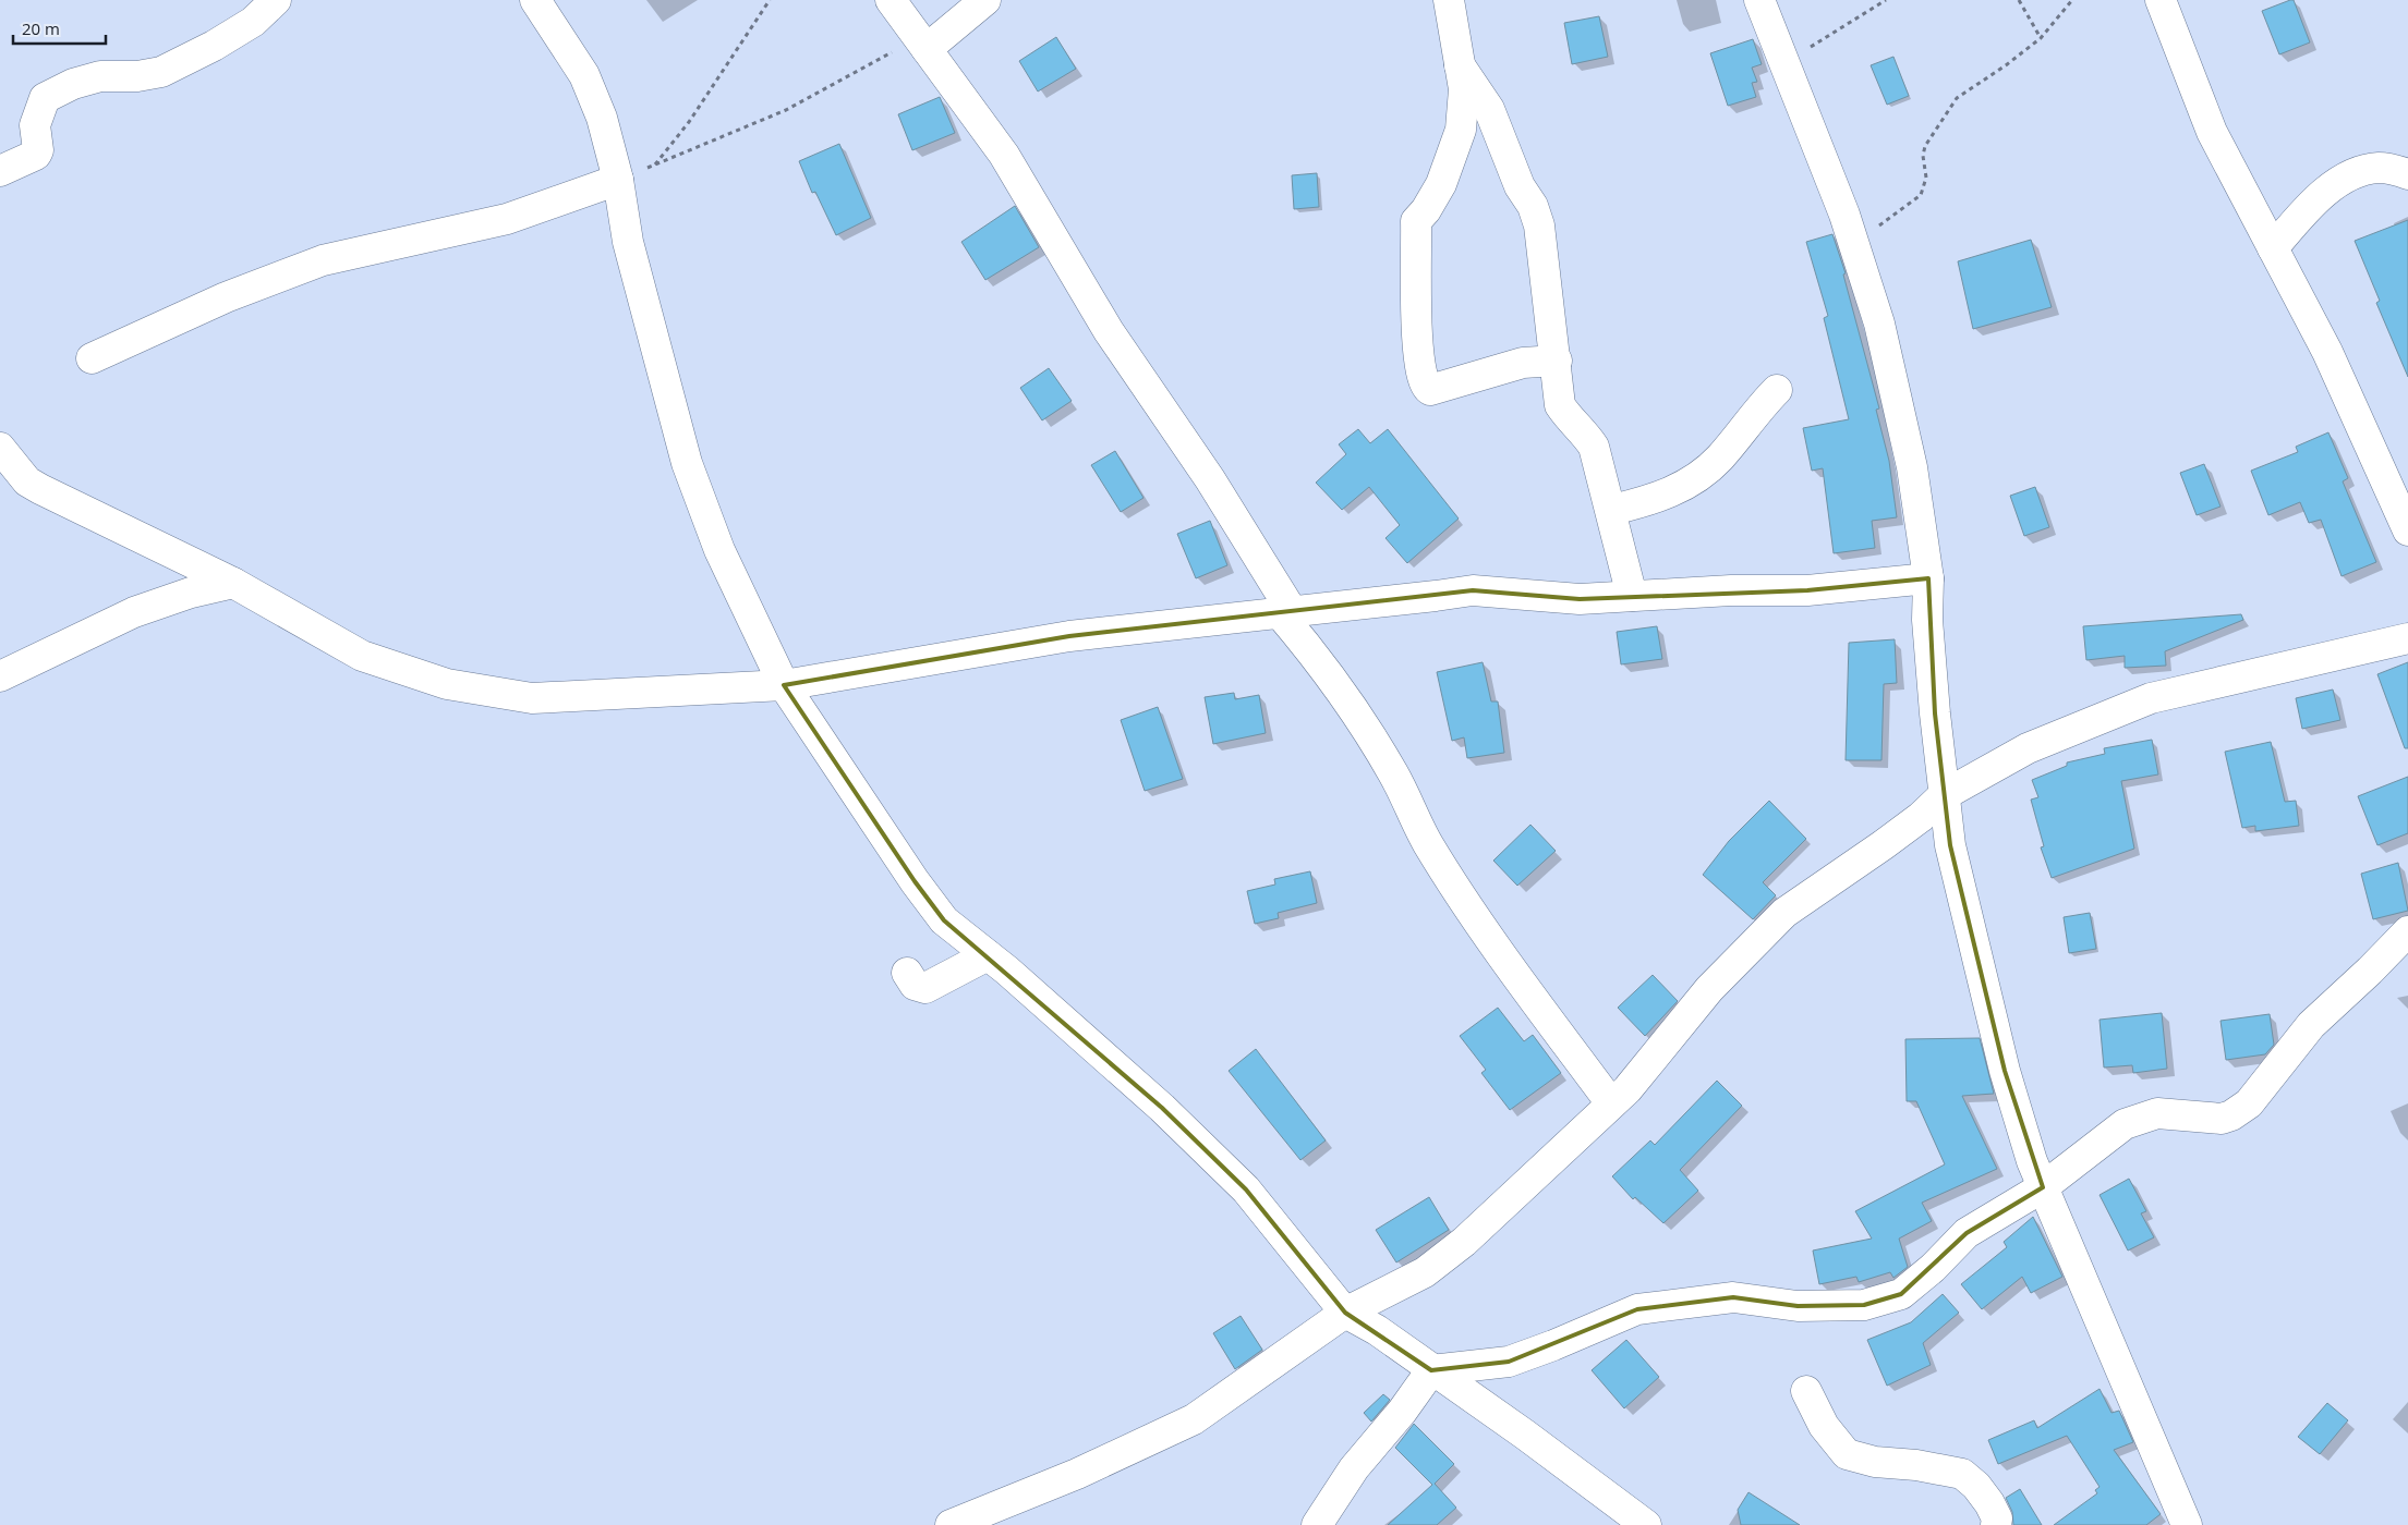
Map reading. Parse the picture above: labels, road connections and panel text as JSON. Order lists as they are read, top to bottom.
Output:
{
  "scale_bar": "20 m"
}
